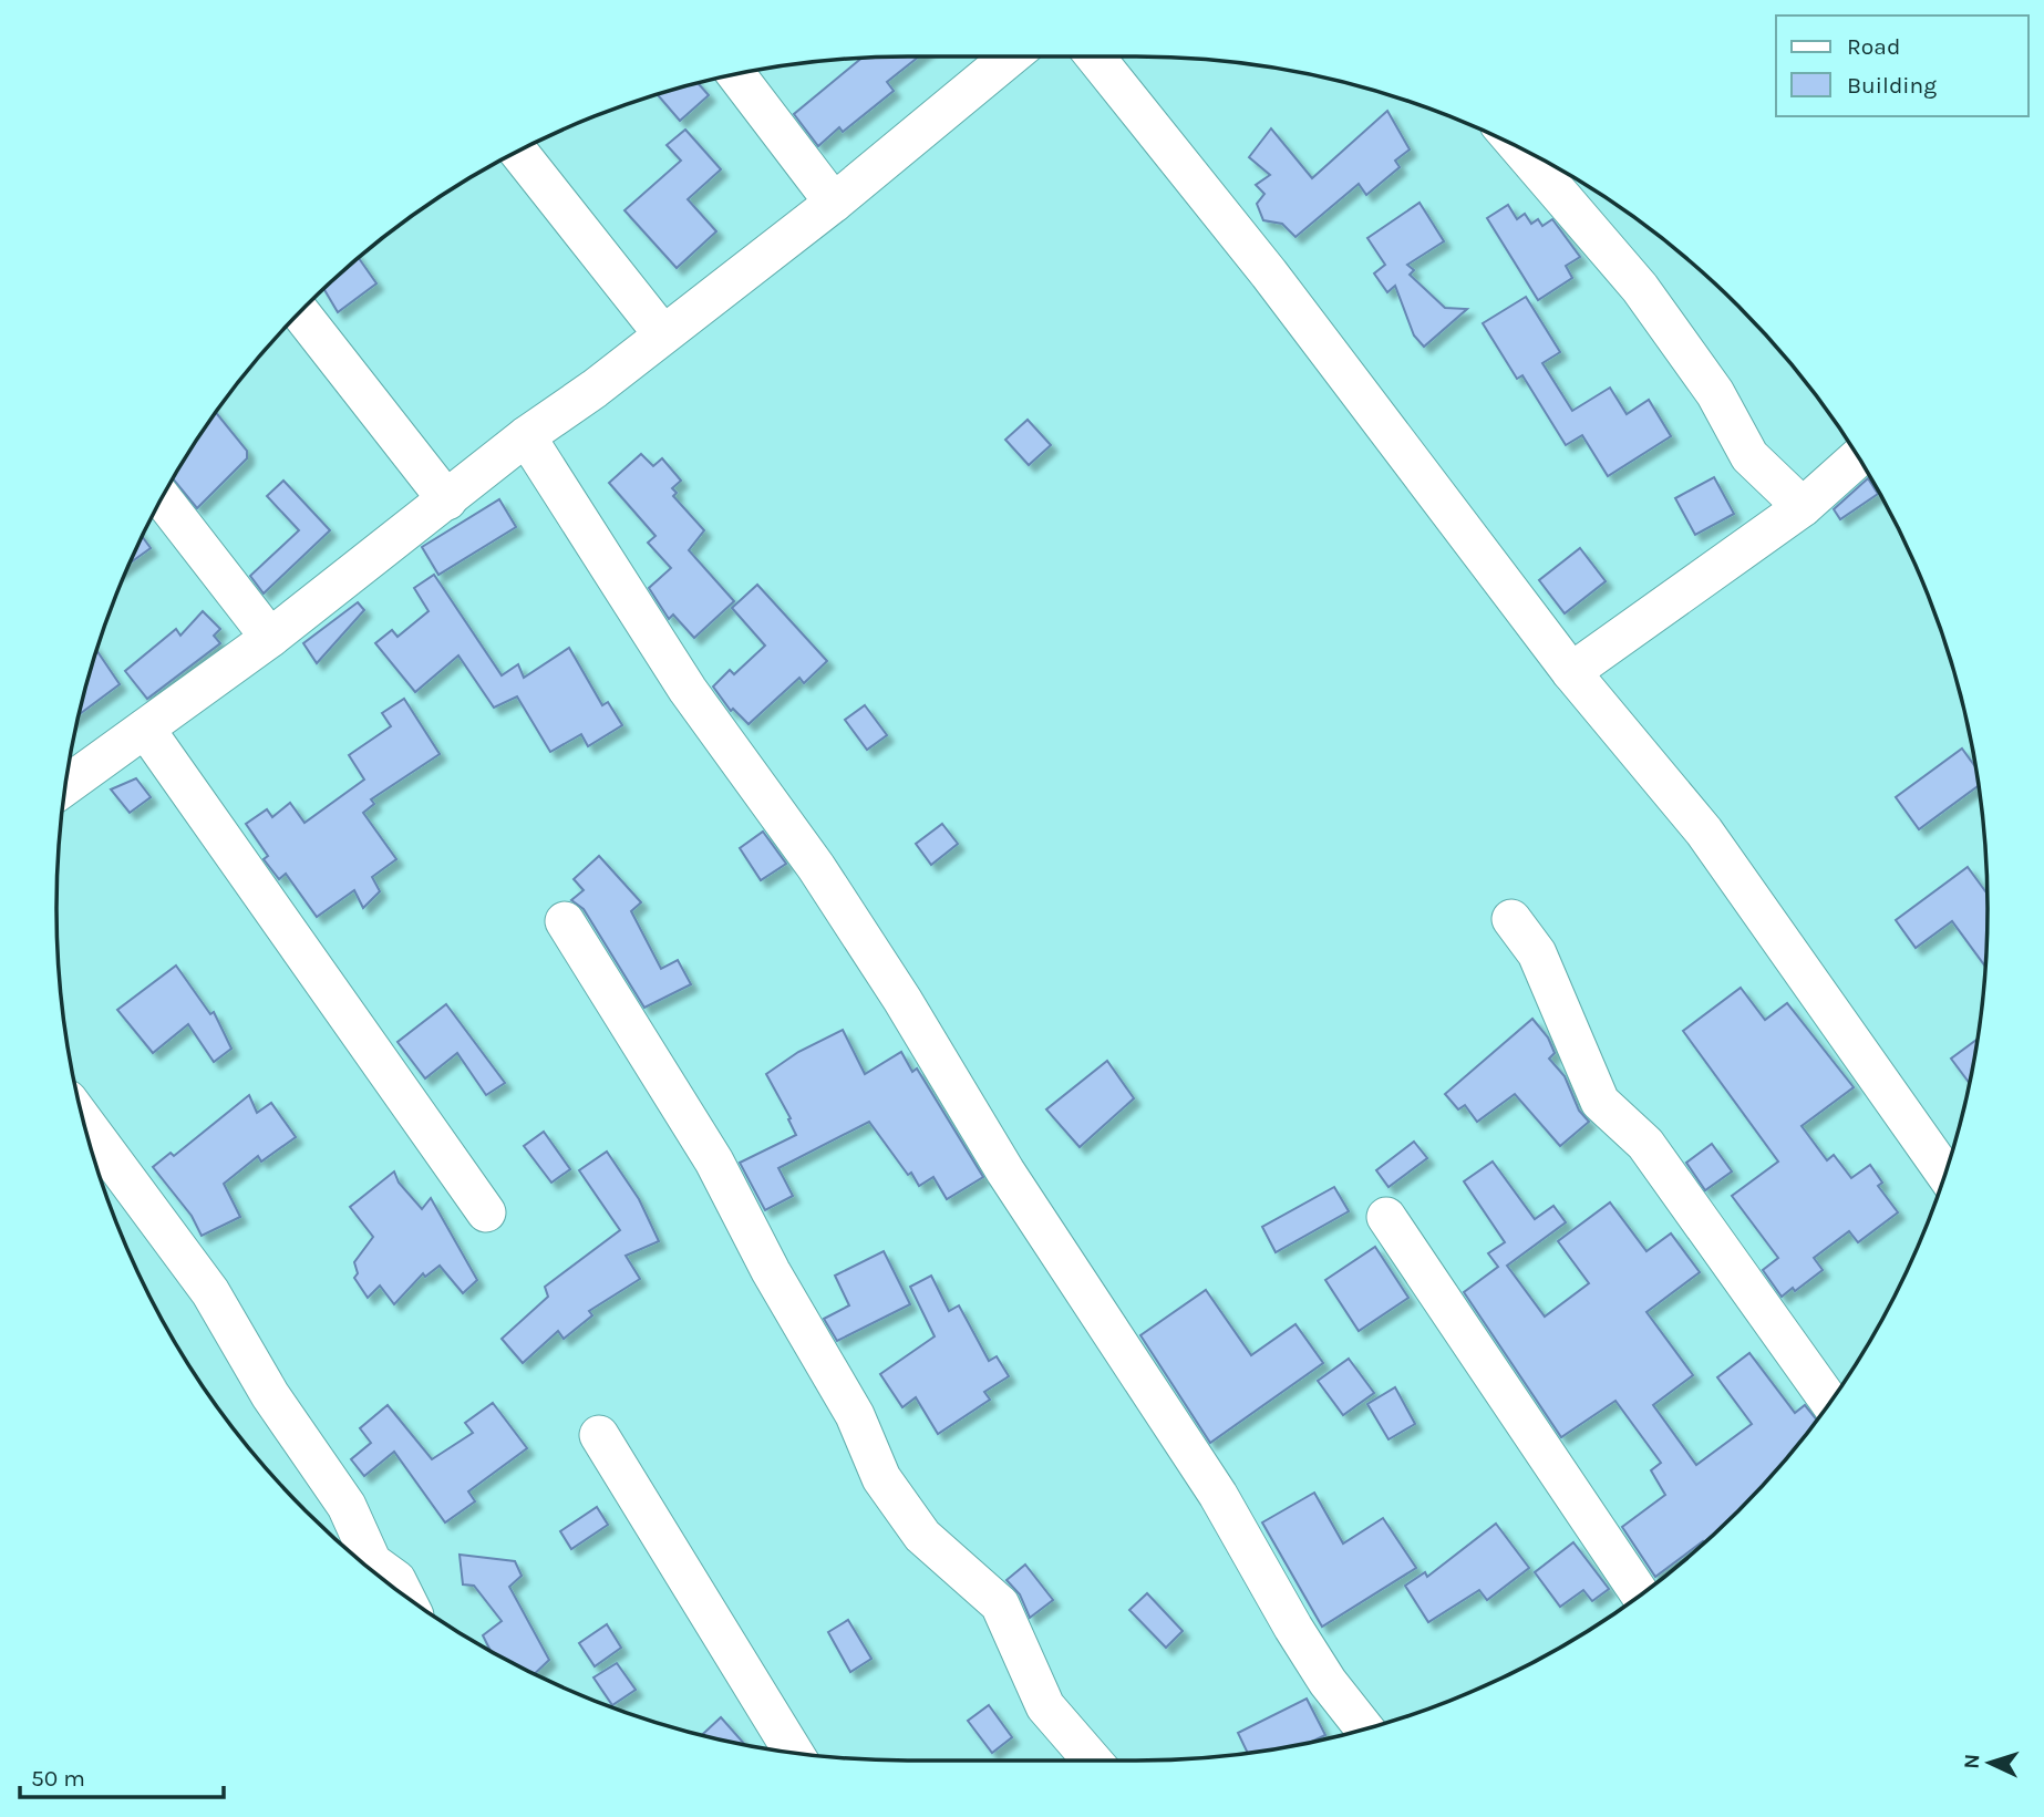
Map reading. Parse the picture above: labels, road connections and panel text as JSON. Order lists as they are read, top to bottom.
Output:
{
  "legend": ["Road", "Building"],
  "scale_bar": "50 m",
  "north": "left"
}
